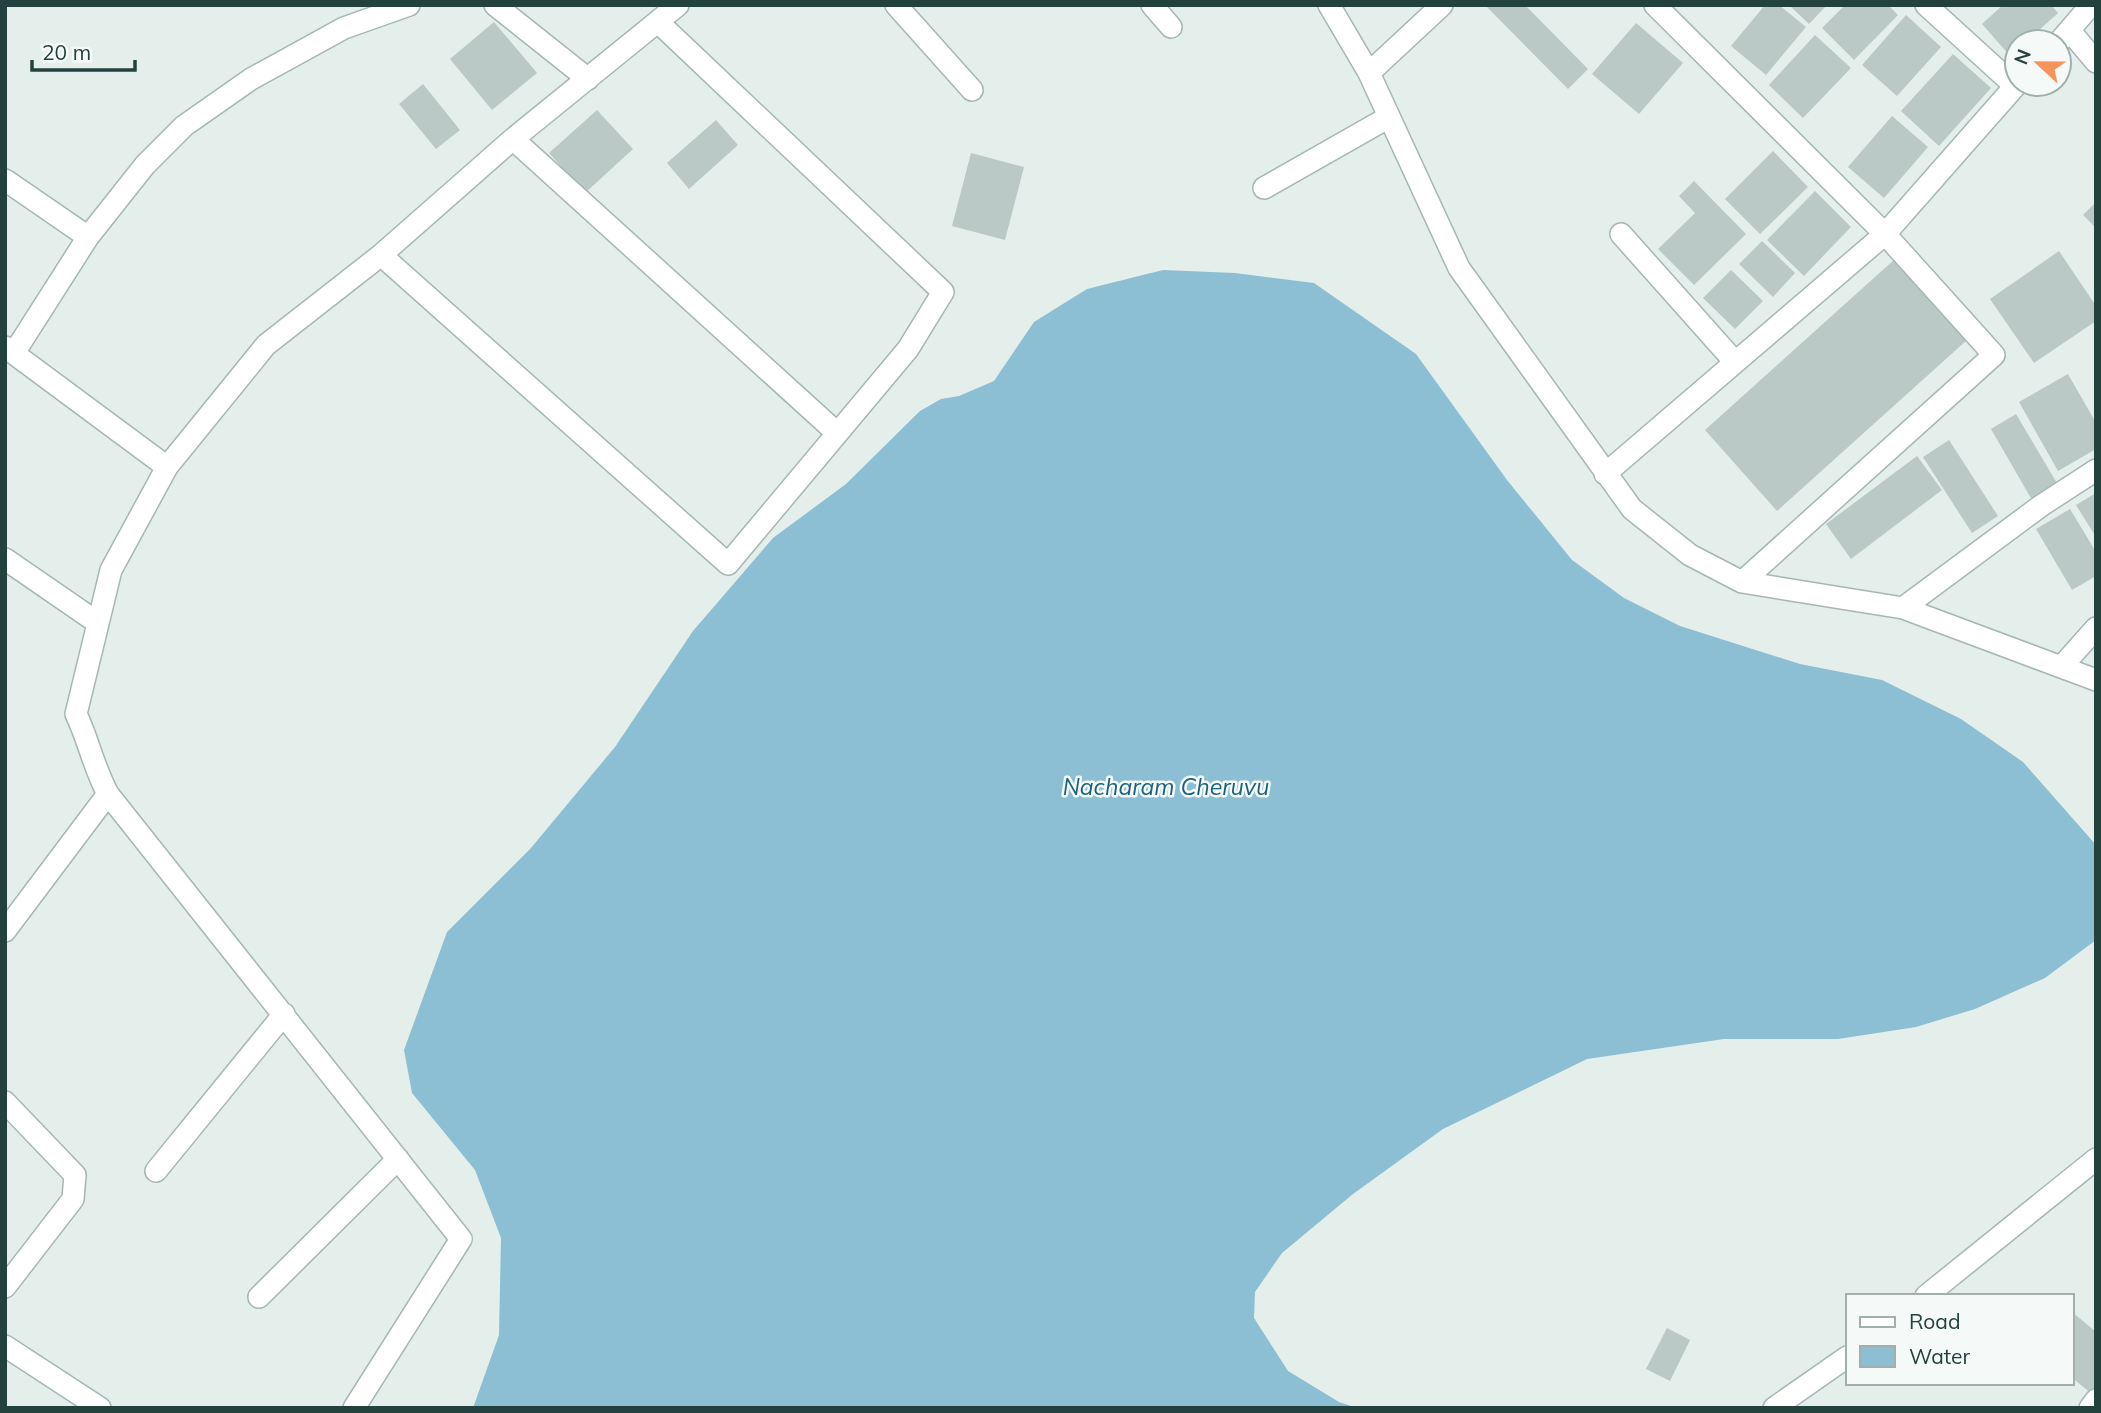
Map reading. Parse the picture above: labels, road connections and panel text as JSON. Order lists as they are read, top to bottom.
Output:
{
  "water": ["Nacharam Cheruvu"],
  "legend": ["Road", "Water"],
  "scale_bar": "20 m",
  "north": "left"
}
